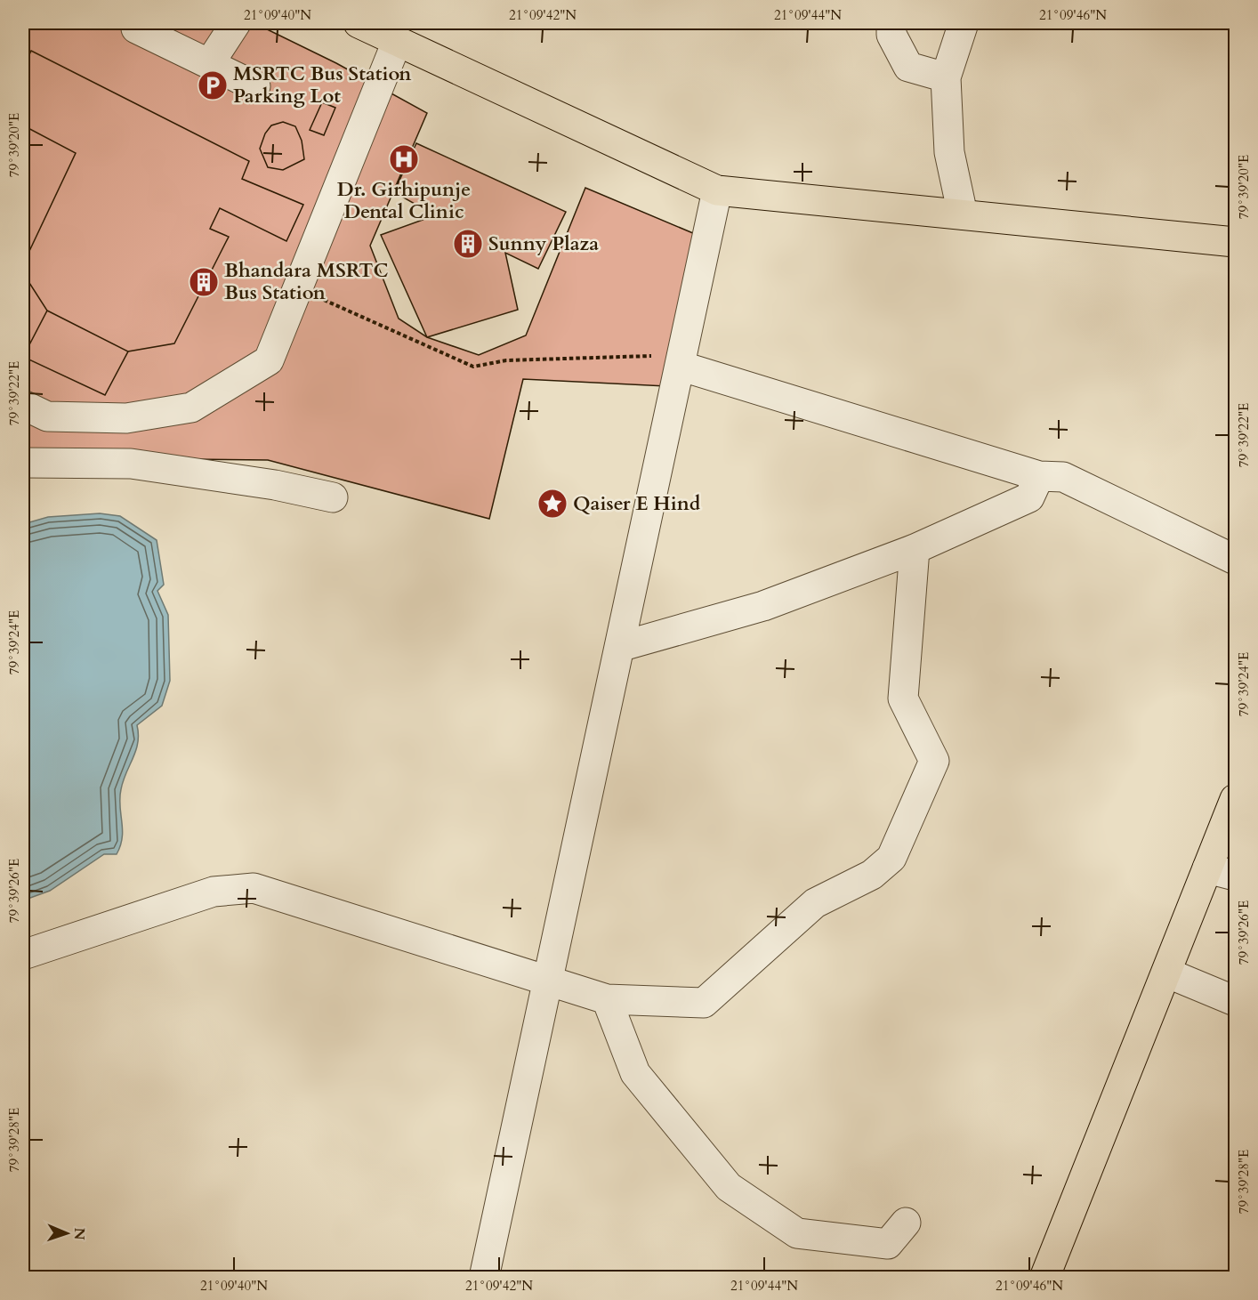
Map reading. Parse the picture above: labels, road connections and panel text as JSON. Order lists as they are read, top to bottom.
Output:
{
  "places": {
    "parking": ["MSRTC Bus Station Parking Lot"],
    "hospital": ["Dr. Girhipunje Dental Clinic"],
    "building": ["Sunny Plaza", "Bhandara MSRTC Bus Station"],
    "place": ["Qaiser E Hind"]
  },
  "north": "right",
  "coordinates": [
    "21°09'40\"N",
    "21°09'42\"N",
    "21°09'44\"N",
    "21°09'46\"N",
    "79°39'20\"E",
    "79°39'22\"E",
    "79°39'24\"E",
    "79°39'26\"E",
    "79°39'28\"E"
  ]
}
